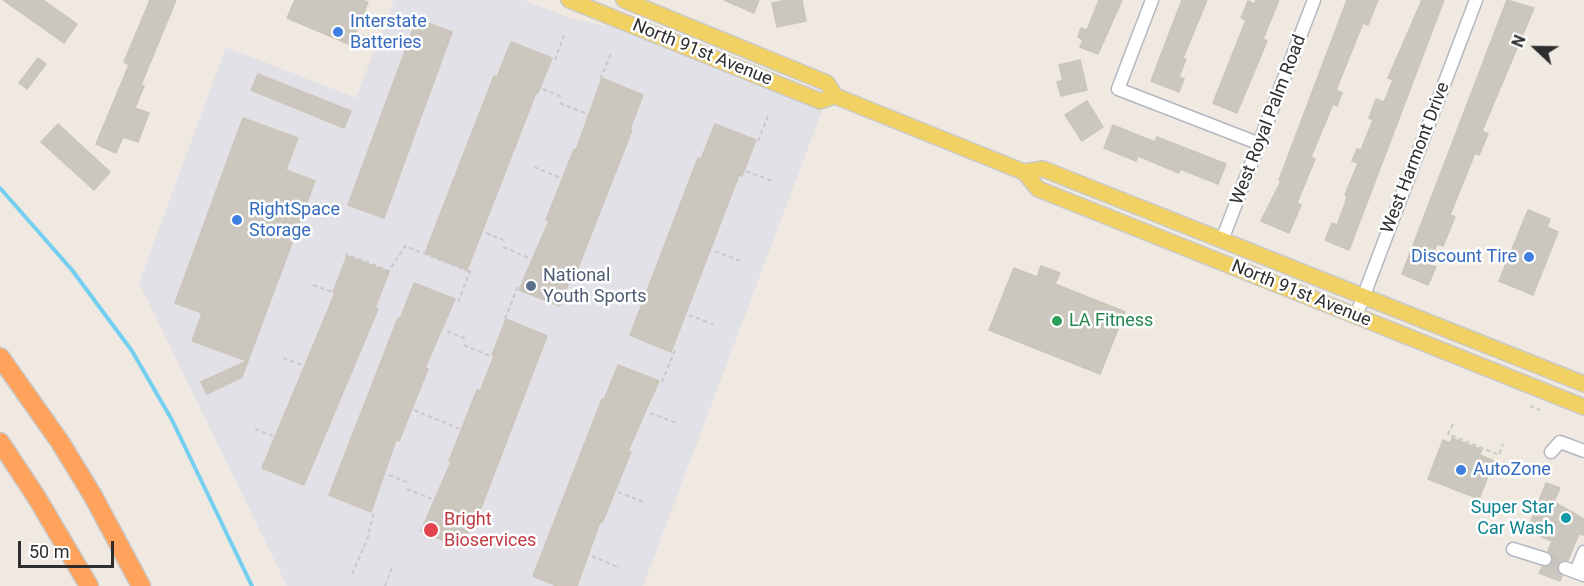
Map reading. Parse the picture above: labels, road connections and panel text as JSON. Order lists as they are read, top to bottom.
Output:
{
  "streets": {
    "main road": ["North 91st Avenue"],
    "street": ["West Royal Palm Road", "West Harmont Drive"]
  },
  "crossings": [
    ["North 91st Avenue", "West Royal Palm Road"],
    ["North 91st Avenue", "West Harmont Drive"]
  ],
  "places": [
    "Interstate Batteries",
    "RightSpace Storage",
    "Discount Tire",
    "National Youth Sports",
    "LA Fitness",
    "AutoZone",
    "Super Star Car Wash",
    "Bright Bioservices"
  ],
  "scale_bar": "50 m",
  "north": "left"
}
